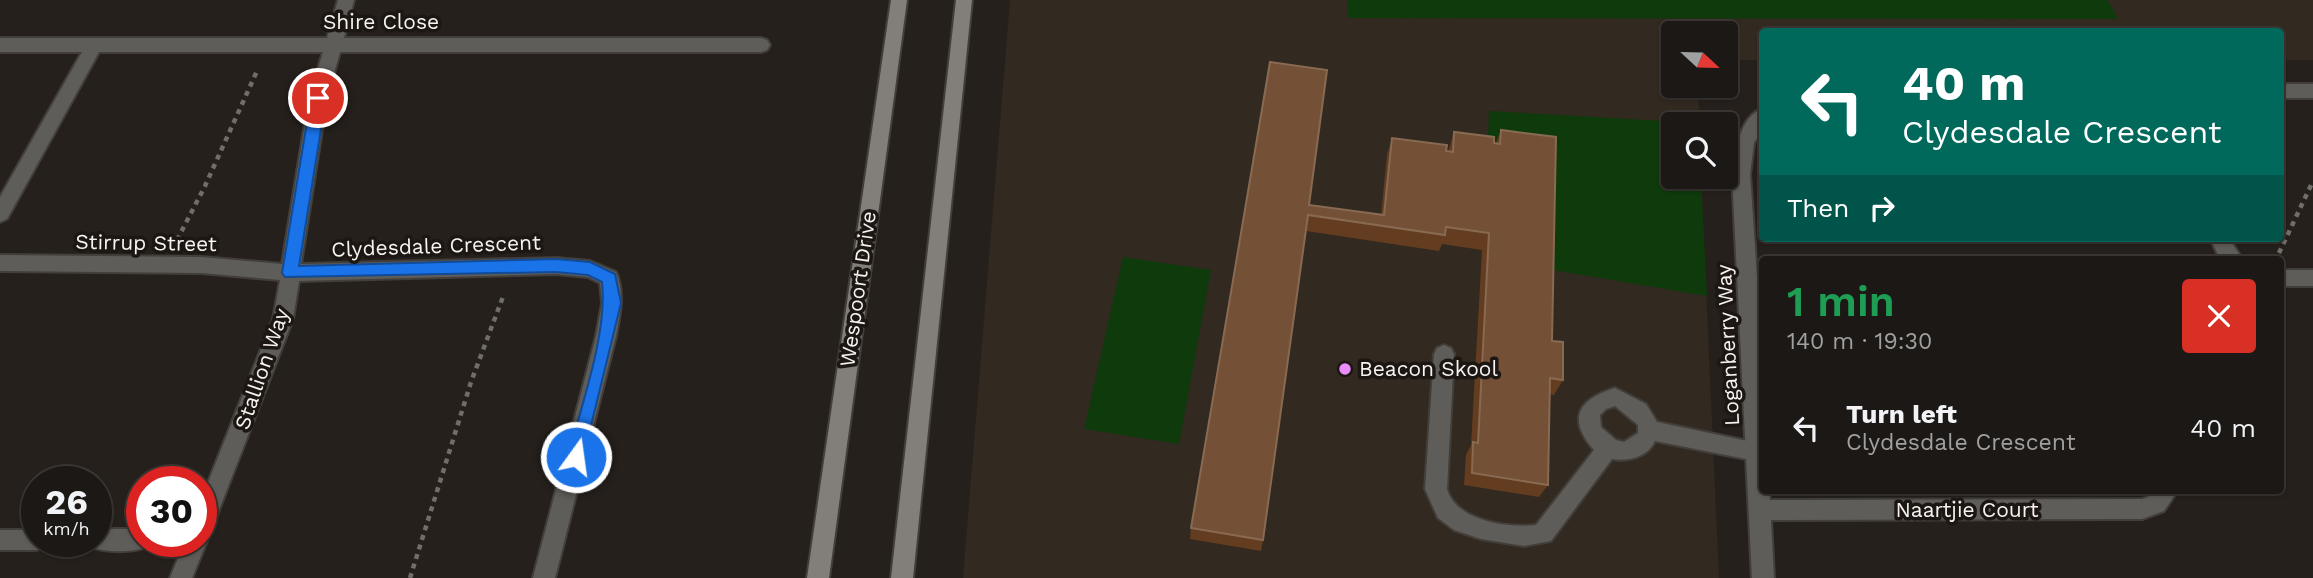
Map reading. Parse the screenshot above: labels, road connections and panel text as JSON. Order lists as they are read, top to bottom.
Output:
{
  "streets": {
    "main road": ["Wespoort Drive"],
    "street": [
      "Shire Close",
      "Stirrup Street",
      "Clydesdale Crescent",
      "Loganberry Way",
      "Stallion Way",
      "Naartjie Court"
    ]
  },
  "crossings": [
    ["Shire Close", "Stallion Way"],
    ["Stirrup Street", "Clydesdale Crescent"],
    ["Stirrup Street", "Stallion Way"],
    ["Clydesdale Crescent", "Stallion Way"],
    ["Loganberry Way", "Naartjie Court"]
  ],
  "places": ["Beacon Skool"],
  "north": "right",
  "page": {
    "turn": ["40 m", "Clydesdale Crescent"],
    "then": "Then",
    "heading": ["1 min", "140 m · 19:30"],
    "list": [
      {
        "name": "Turn left",
        "note": "Clydesdale Crescent",
        "value": "40 m"
      }
    ],
    "speed": "26 km/h",
    "limit": "30"
  }
}
